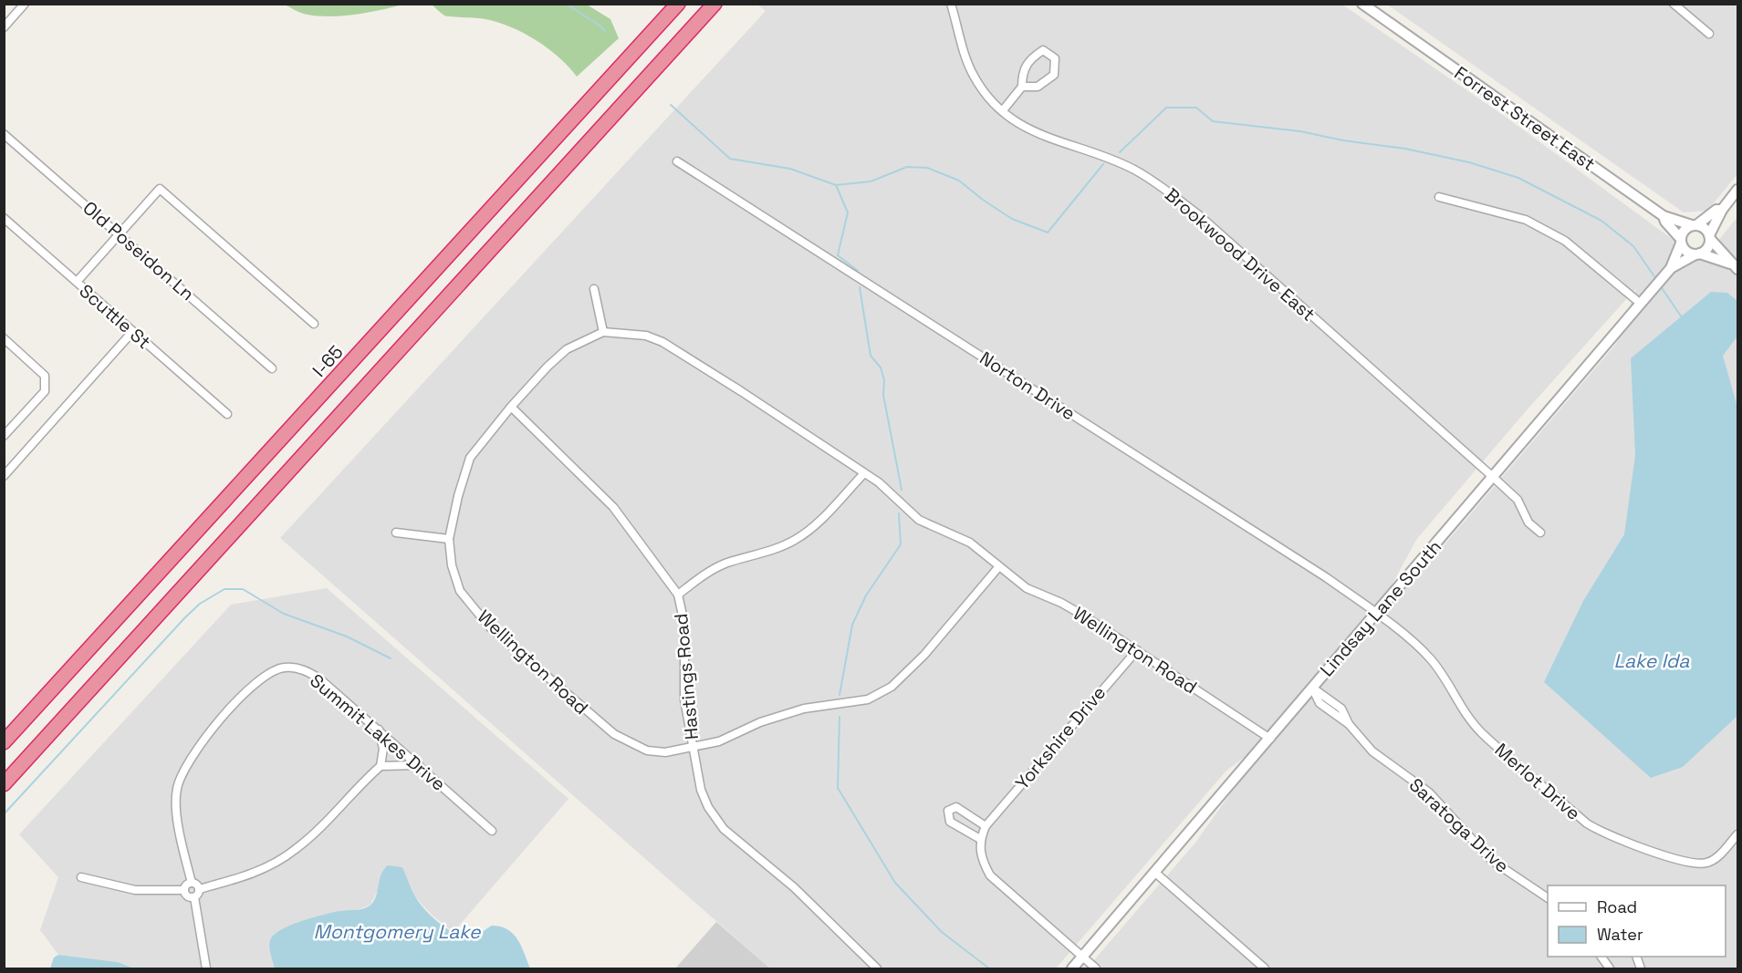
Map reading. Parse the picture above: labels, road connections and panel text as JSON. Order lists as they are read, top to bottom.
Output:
{
  "streets": {
    "highway": ["I-65"],
    "street": [
      "Forrest Street East",
      "Old Poseidon Ln",
      "Brookwood Drive East",
      "Scuttle St",
      "Norton Drive",
      "Lindsay Lane South",
      "Wellington Road",
      "Hastings Road",
      "Summit Lakes Drive",
      "Yorkshire Drive",
      "Merlot Drive",
      "Saratoga Drive"
    ]
  },
  "crossings": [
    ["Forrest Street East", "Lindsay Lane South"],
    ["Brookwood Drive East", "Lindsay Lane South"],
    ["Norton Drive", "Lindsay Lane South"],
    ["Norton Drive", "Merlot Drive"],
    ["Lindsay Lane South", "Wellington Road"],
    ["Lindsay Lane South", "Merlot Drive"],
    ["Lindsay Lane South", "Saratoga Drive"],
    ["Wellington Road", "Hastings Road"],
    ["Wellington Road", "Yorkshire Drive"]
  ],
  "water": ["Lake Ida", "Montgomery Lake"],
  "legend": ["Road", "Water"]
}
